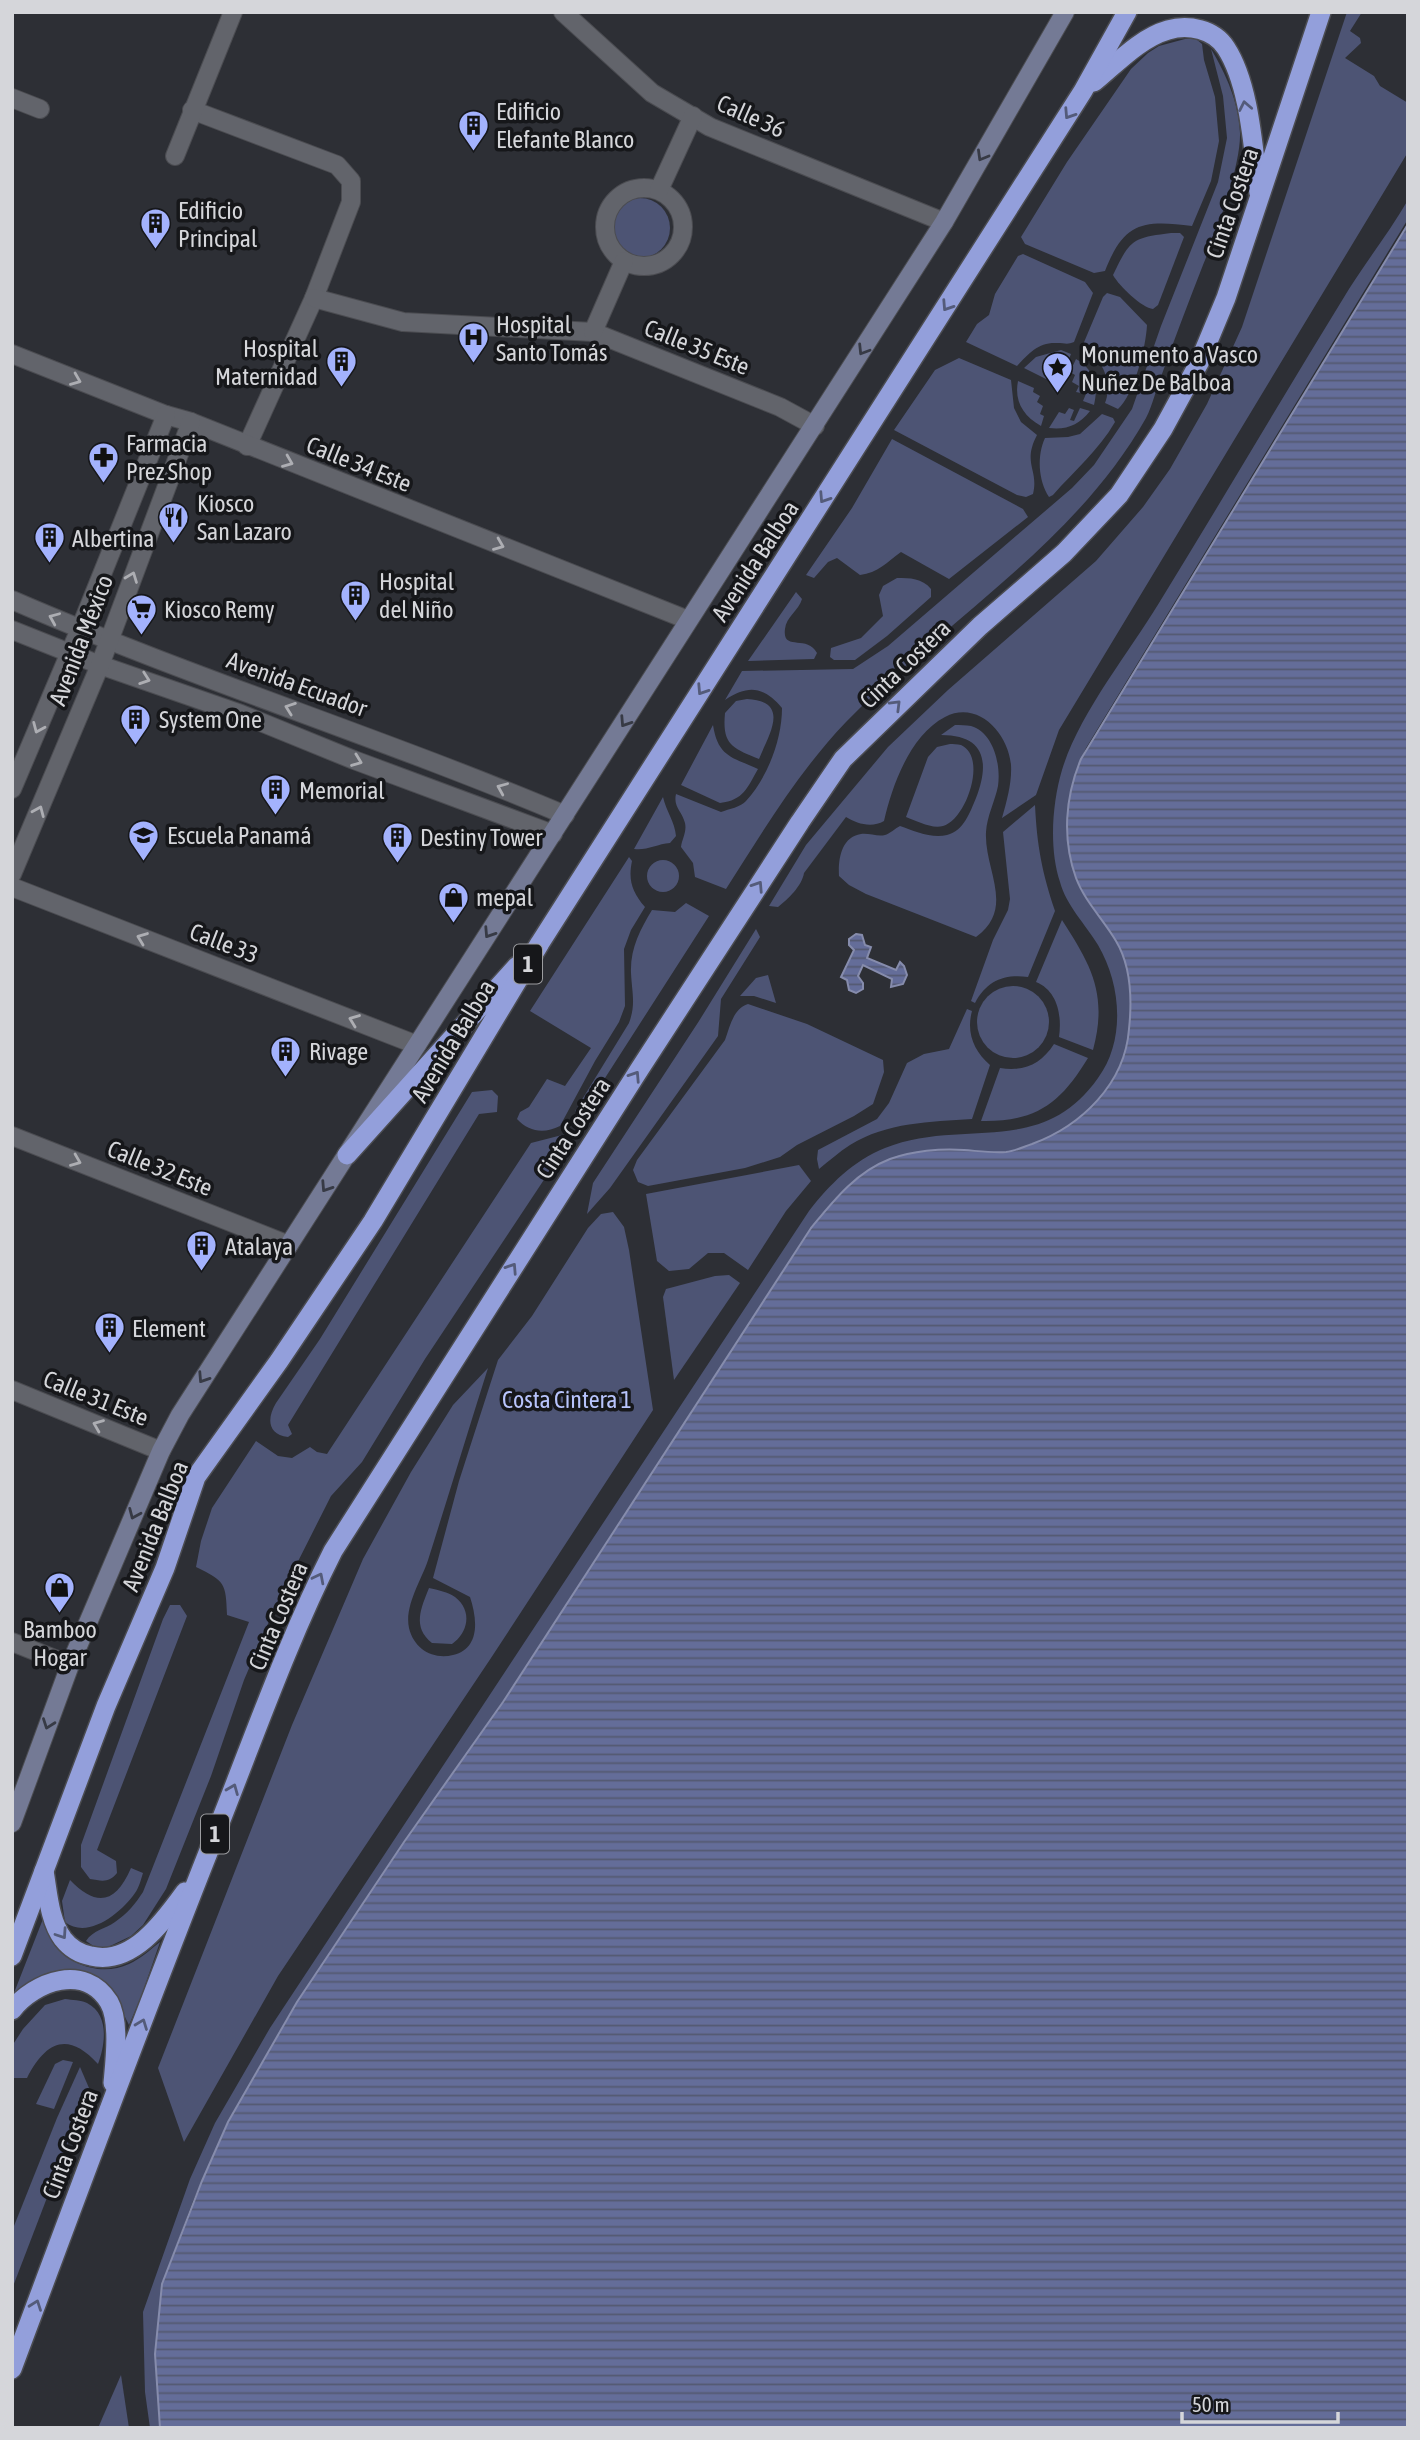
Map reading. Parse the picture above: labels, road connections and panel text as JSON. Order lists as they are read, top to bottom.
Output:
{
  "streets": {
    "highway": ["Cinta Costera", "Avenida Balboa", "1"],
    "street": [
      "Calle 36",
      "Calle 35 Este",
      "Calle 34 Este",
      "Avenida México",
      "Avenida Ecuador",
      "Calle 33",
      "Calle 32 Este",
      "Calle 31 Este"
    ]
  },
  "crossings": [
    ["Calle 36", "Avenida Balboa"],
    ["Calle 35 Este", "Avenida Balboa"],
    ["Calle 34 Este", "Avenida Balboa"],
    ["Calle 34 Este", "Avenida México"],
    ["Avenida Balboa", "Avenida Ecuador"],
    ["Avenida Balboa", "Calle 33"],
    ["Avenida Balboa", "Calle 32 Este"],
    ["Avenida Balboa", "Calle 31 Este"],
    ["Avenida México", "Avenida Ecuador"]
  ],
  "one_way": [
    "Cinta Costera",
    "Calle 34 Este",
    "Avenida Balboa",
    "Calle 33",
    "Calle 32 Este",
    "Calle 31 Este"
  ],
  "parks": ["Costa Cintera 1"],
  "places": {
    "building": [
      "Edificio Elefante Blanco",
      "Edificio Principal",
      "Hospital Maternidad",
      "Albertina",
      "Hospital del Niño",
      "System One",
      "Memorial",
      "Destiny Tower",
      "Rivage",
      "Atalaya",
      "Element"
    ],
    "hospital": ["Hospital Santo Tomás"],
    "place": ["Monumento a Vasco Nuñez De Balboa"],
    "pharmacy": ["Farmacia Prez Shop"],
    "restaurant": ["Kiosco San Lazaro"],
    "supermarket": ["Kiosco Remy"],
    "school or university": ["Escuela Panamá"],
    "shop": ["mepal", "Bamboo Hogar"]
  },
  "scale_bar": "50 m"
}
